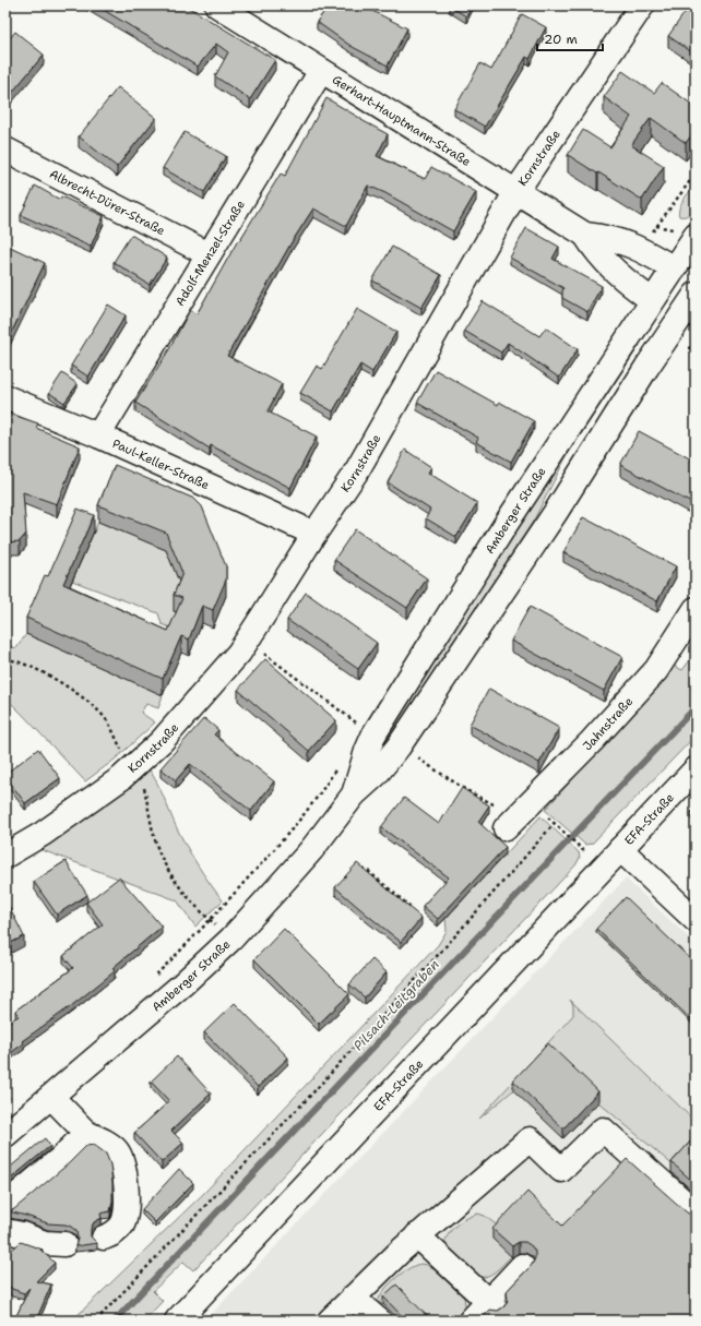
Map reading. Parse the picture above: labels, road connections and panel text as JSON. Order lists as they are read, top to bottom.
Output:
{
  "streets": {
    "street": [
      "Gerhart-Hauptmann-Straße",
      "Kornstraße",
      "Albrecht-Dürer-Straße",
      "Adolf-Menzel-Straße",
      "Paul-Keller-Straße",
      "Amberger Straße",
      "Jahnstraße",
      "EFA-Straße"
    ]
  },
  "crossings": [
    ["Gerhart-Hauptmann-Straße", "Kornstraße"],
    ["Gerhart-Hauptmann-Straße", "Adolf-Menzel-Straße"],
    ["Gerhart-Hauptmann-Straße", "Amberger Straße"],
    ["Kornstraße", "Paul-Keller-Straße"],
    ["Albrecht-Dürer-Straße", "Adolf-Menzel-Straße"],
    ["Adolf-Menzel-Straße", "Paul-Keller-Straße"]
  ],
  "water": ["Pilsach-Leitgraben"],
  "scale_bar": "20 m"
}
